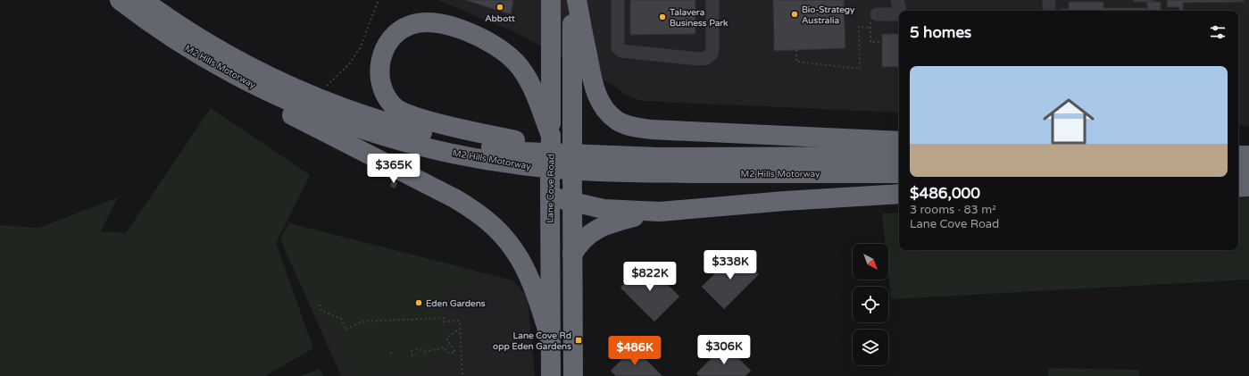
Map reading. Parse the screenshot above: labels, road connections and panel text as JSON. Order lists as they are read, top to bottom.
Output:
{
  "streets": {
    "highway": ["M2 Hills Motorway", "Lane Cove Road"]
  },
  "places": {
    "other": [
      "Abbott",
      "Bio-Strategy Australia",
      "Talavera Business Park",
      "Eden Gardens"
    ],
    "transit": ["Lane Cove Rd opp Eden Gardens"]
  },
  "north": "bottom right",
  "page": {
    "heading": "5 homes",
    "list": [
      {
        "name": "$486,000",
        "note": "3 rooms · 83 m² · Lane Cove Road"
      }
    ],
    "price": [
      "$365K",
      "$338K",
      "$822K",
      "$306K",
      "$486K"
    ]
  }
}
